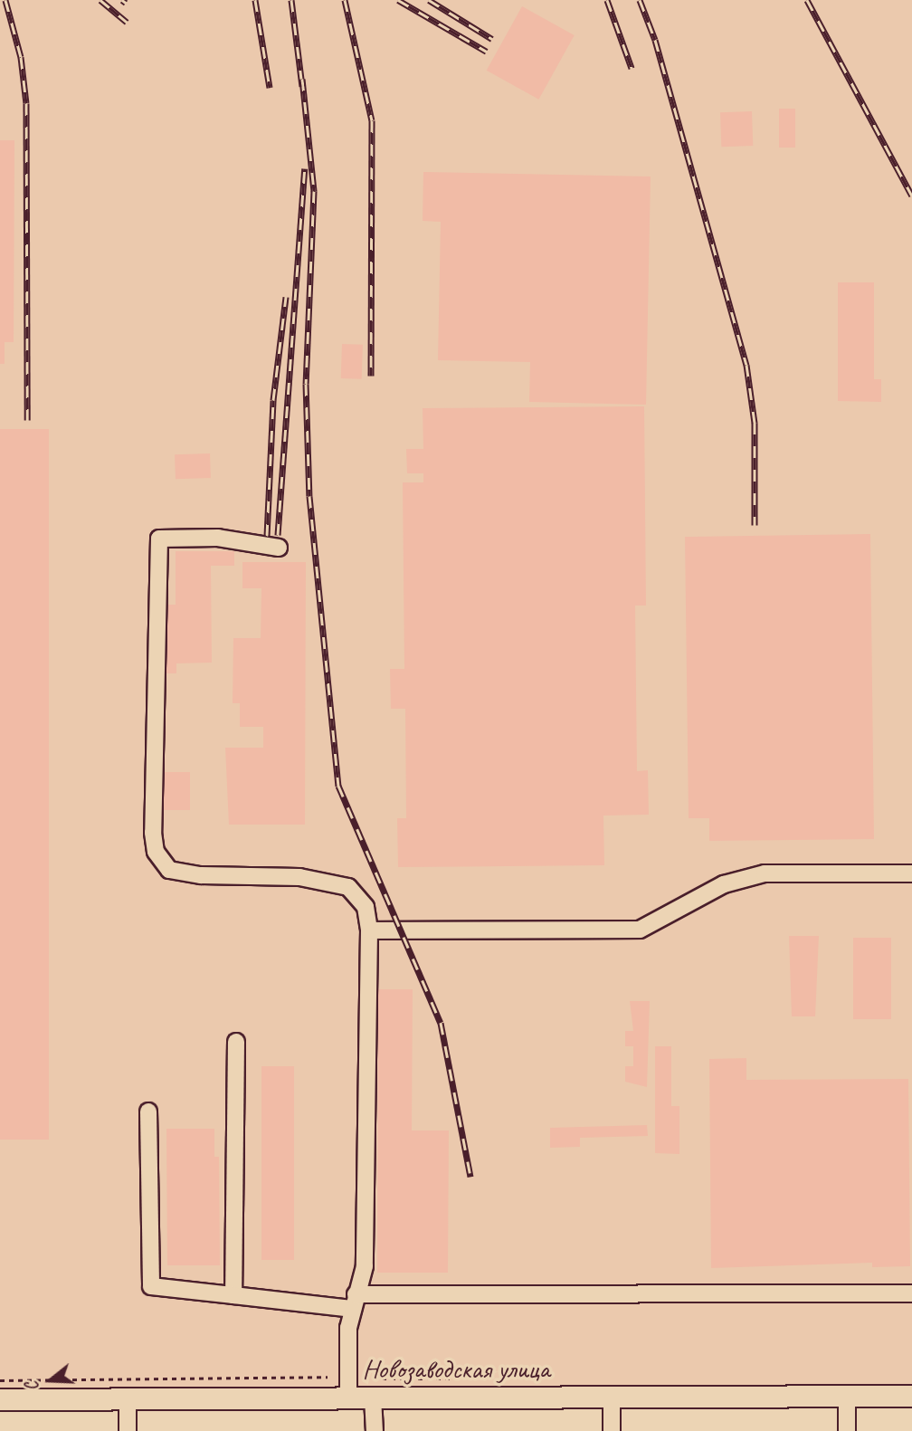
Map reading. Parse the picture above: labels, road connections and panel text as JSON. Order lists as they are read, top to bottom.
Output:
{
  "streets": {
    "main road": ["Новозаводская улица"]
  },
  "north": "left"
}
